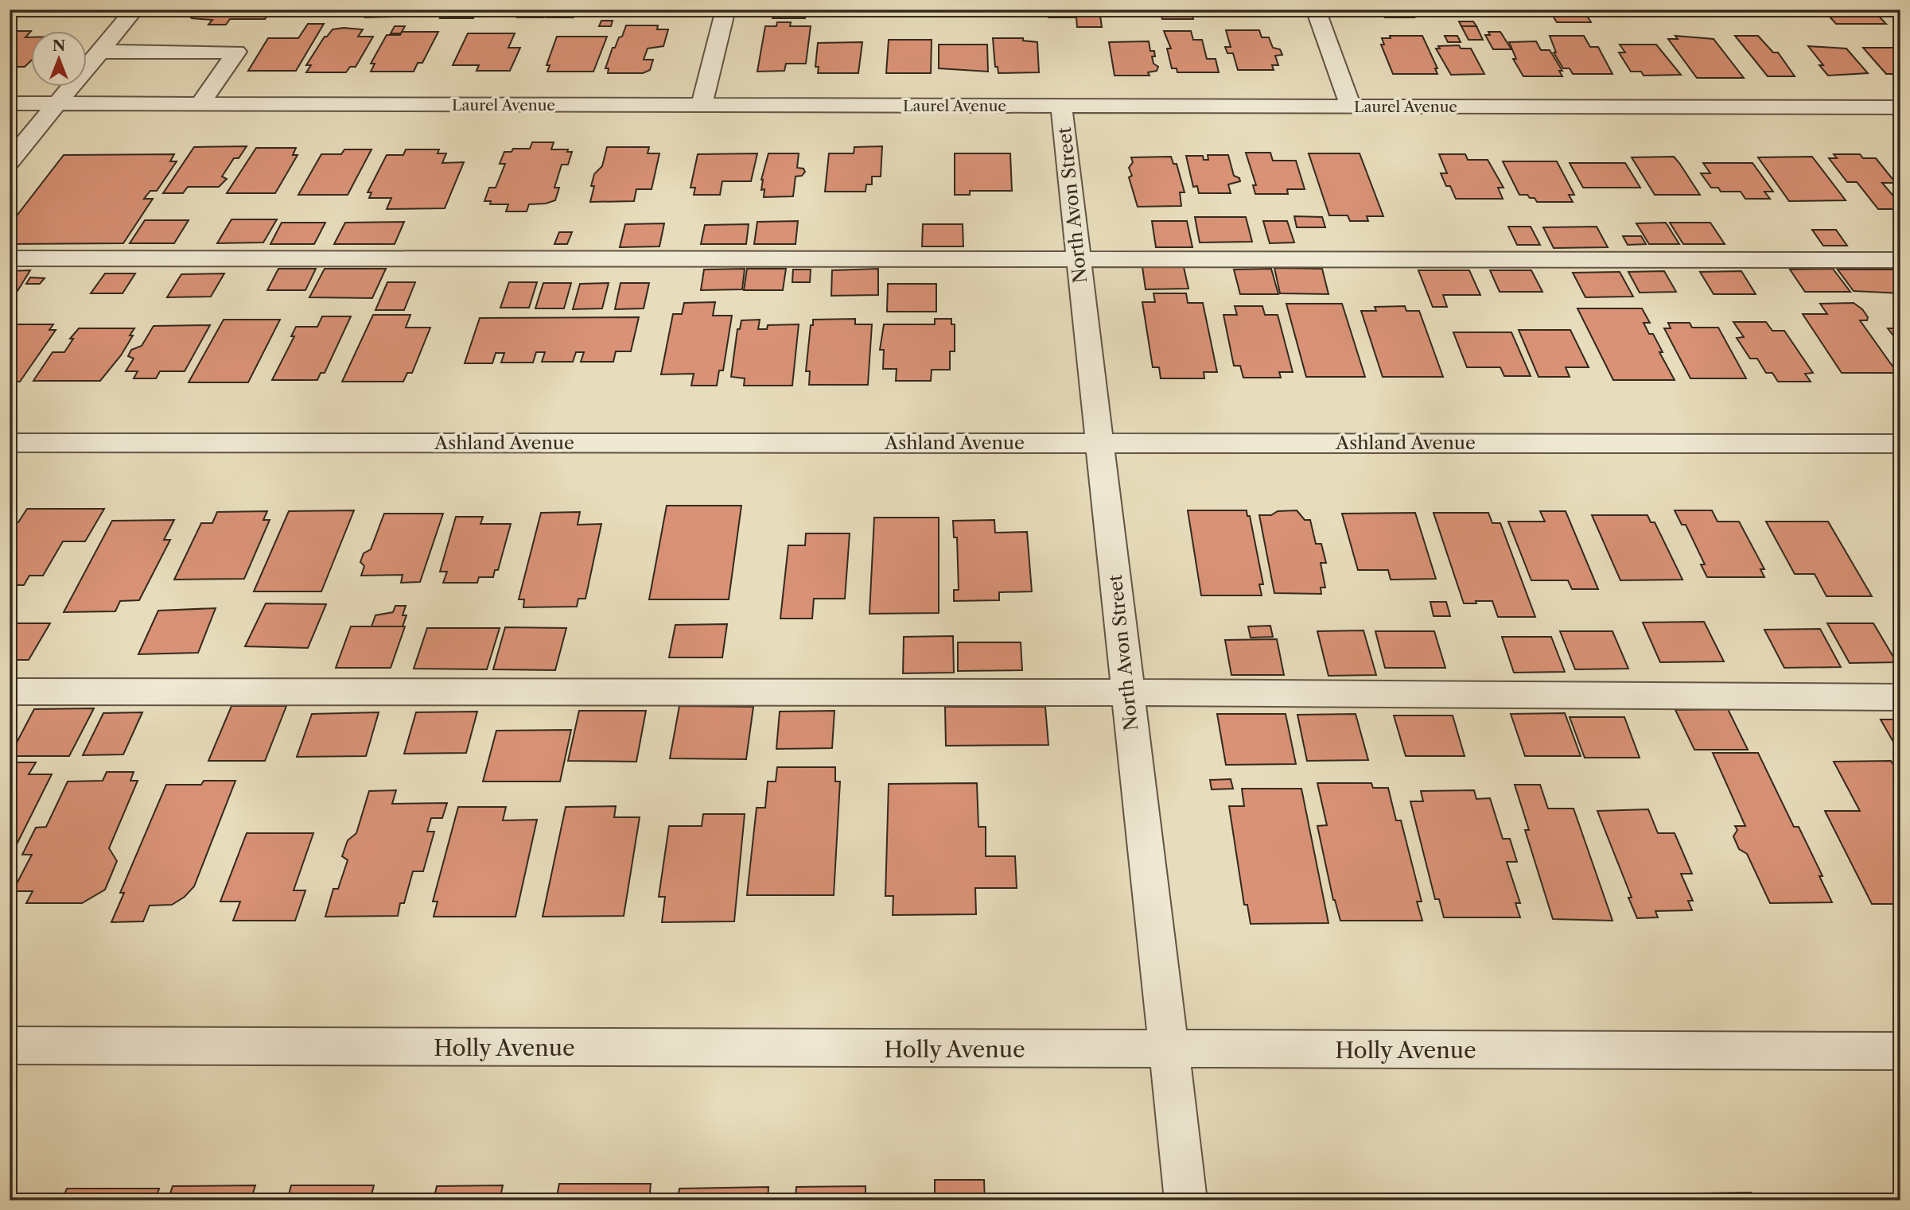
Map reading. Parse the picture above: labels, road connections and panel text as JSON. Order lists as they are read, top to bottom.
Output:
{
  "streets": {
    "street": [
      "Laurel Avenue",
      "North Avon Street",
      "Ashland Avenue",
      "Holly Avenue"
    ]
  },
  "crossings": [
    ["Laurel Avenue", "North Avon Street"],
    ["North Avon Street", "Ashland Avenue"],
    ["North Avon Street", "Holly Avenue"]
  ],
  "north": "top"
}
